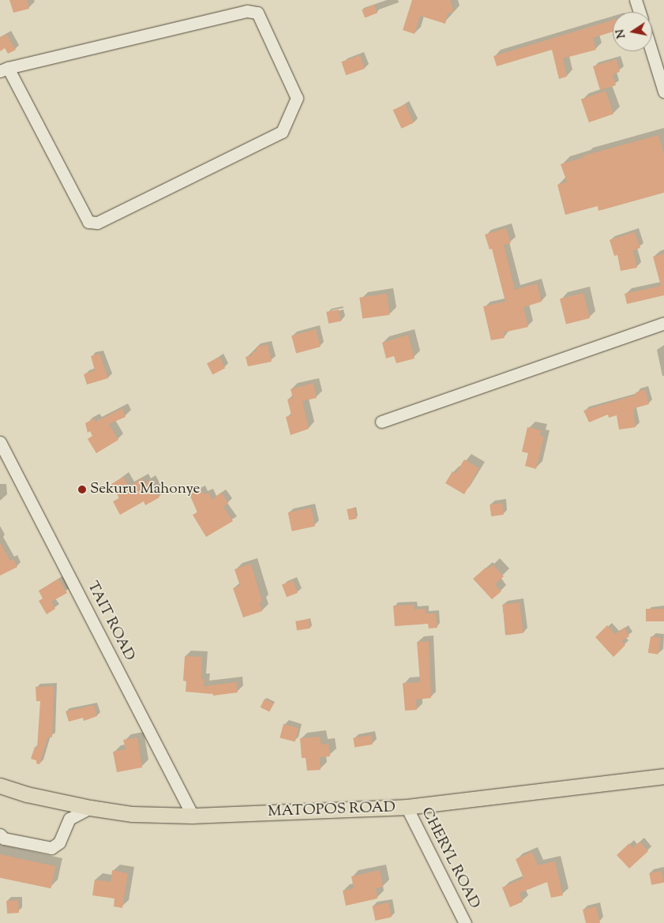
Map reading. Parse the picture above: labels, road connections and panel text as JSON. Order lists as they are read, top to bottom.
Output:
{
  "streets": {
    "main road": ["MATOPOS ROAD"],
    "street": ["TAIT ROAD", "CHERYL ROAD"]
  },
  "crossings": [
    ["TAIT ROAD", "MATOPOS ROAD"],
    ["MATOPOS ROAD", "CHERYL ROAD"]
  ],
  "places": ["Sekuru Mahonye"],
  "north": "left"
}
